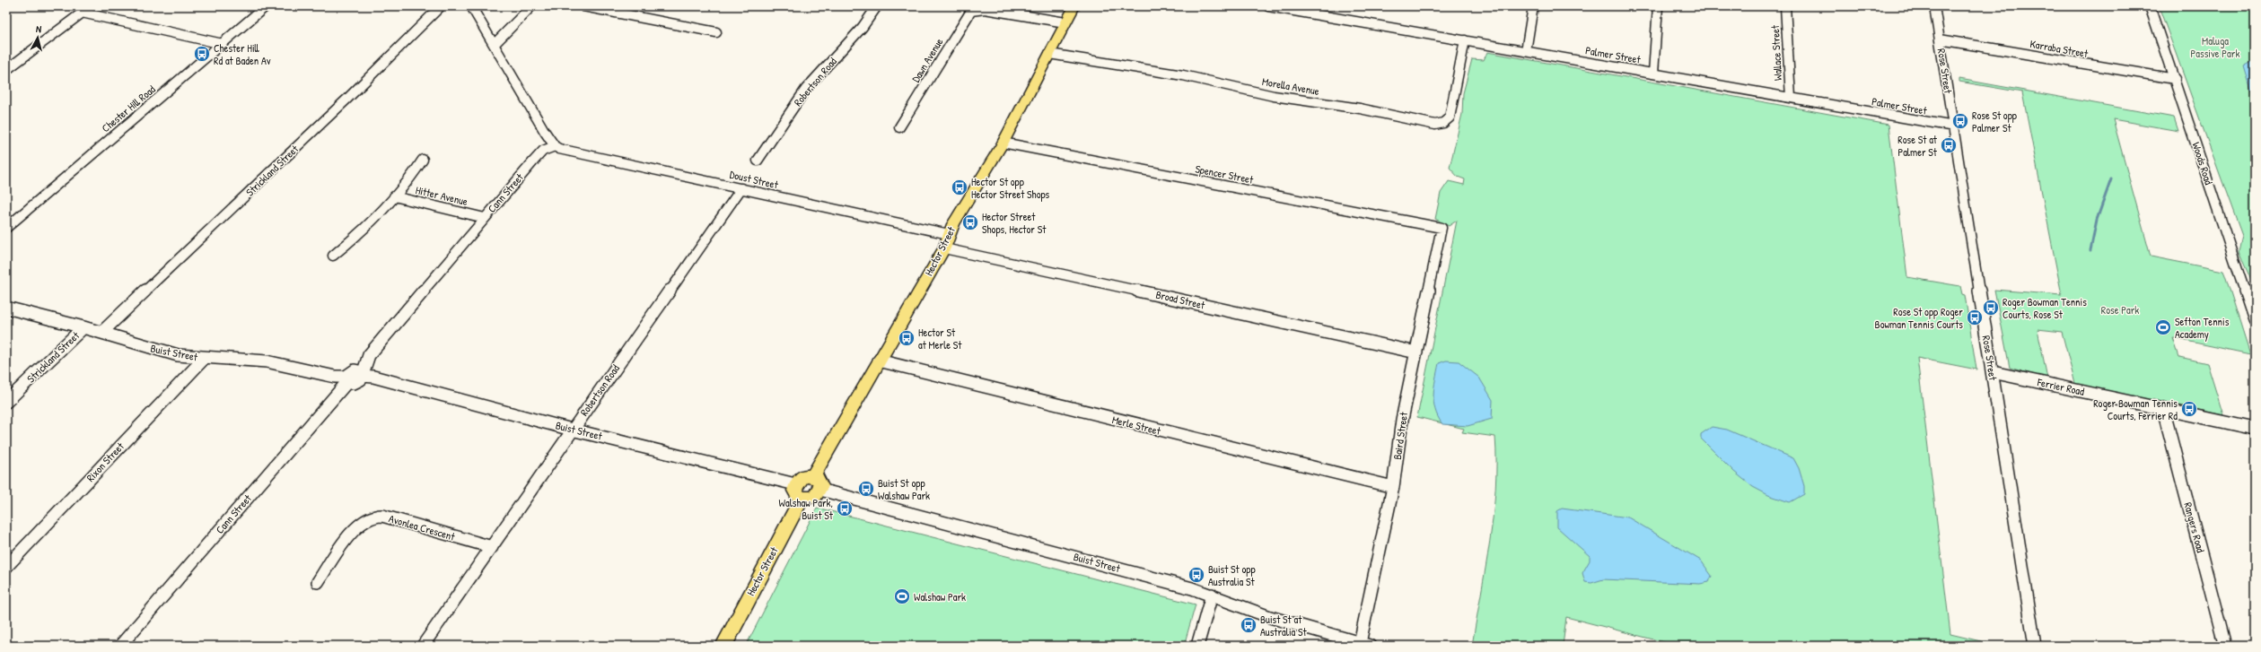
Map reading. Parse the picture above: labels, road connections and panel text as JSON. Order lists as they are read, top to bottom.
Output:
{
  "streets": {
    "main road": ["Hector Street"],
    "street": [
      "Karraba Street",
      "Wallace Street",
      "Palmer Street",
      "Dawn Avenue",
      "Rose Street",
      "Robertson Road",
      "Morella Avenue",
      "Chester Hill Road",
      "Woods Road",
      "Strickland Street",
      "Spencer Street",
      "Doust Street",
      "Cann Street",
      "Hitter Avenue",
      "Broad Street",
      "Buist Street",
      "Ferrier Road",
      "Merle Street",
      "Baird Street",
      "Rixon Street",
      "Avonlea Crescent",
      "Rangers Road"
    ]
  },
  "crossings": [
    ["Karraba Street", "Rose Street"],
    ["Karraba Street", "Woods Road"],
    ["Wallace Street", "Palmer Street"],
    ["Palmer Street", "Rose Street"],
    ["Palmer Street", "Morella Avenue"],
    ["Dawn Avenue", "Hector Street"],
    ["Rose Street", "Ferrier Road"],
    ["Robertson Road", "Doust Street"],
    ["Robertson Road", "Buist Street"],
    ["Robertson Road", "Avonlea Crescent"],
    ["Morella Avenue", "Hector Street"],
    ["Strickland Street", "Buist Street"],
    ["Spencer Street", "Hector Street"],
    ["Spencer Street", "Baird Street"],
    ["Doust Street", "Cann Street"],
    ["Doust Street", "Hector Street"],
    ["Cann Street", "Hitter Avenue"],
    ["Cann Street", "Buist Street"],
    ["Hector Street", "Broad Street"],
    ["Hector Street", "Buist Street"],
    ["Hector Street", "Merle Street"],
    ["Broad Street", "Baird Street"],
    ["Buist Street", "Baird Street"],
    ["Buist Street", "Rixon Street"],
    ["Ferrier Road", "Rangers Road"],
    ["Merle Street", "Baird Street"]
  ],
  "parks": ["Maluga Passive Park", "Rose Park"],
  "places": {
    "bus stop": [
      "Chester Hill Rd at Baden Av",
      "Rose St opp Palmer St",
      "Rose St at Palmer St",
      "Hector St opp Hector Street Shops",
      "Hector Street Shops, Hector St",
      "Roger Bowman Tennis Courts, Rose St",
      "Rose St opp Roger Bowman Tennis Courts",
      "Hector St at Merle St",
      "Roger Bowman Tennis Courts, Ferrier Rd",
      "Buist St opp Walshaw Park",
      "Walshaw Park, Buist St",
      "Buist St opp Australia St",
      "Buist St at Australia St"
    ],
    "sports": ["Sefton Tennis Academy", "Walshaw Park"]
  },
  "north": "top"
}
